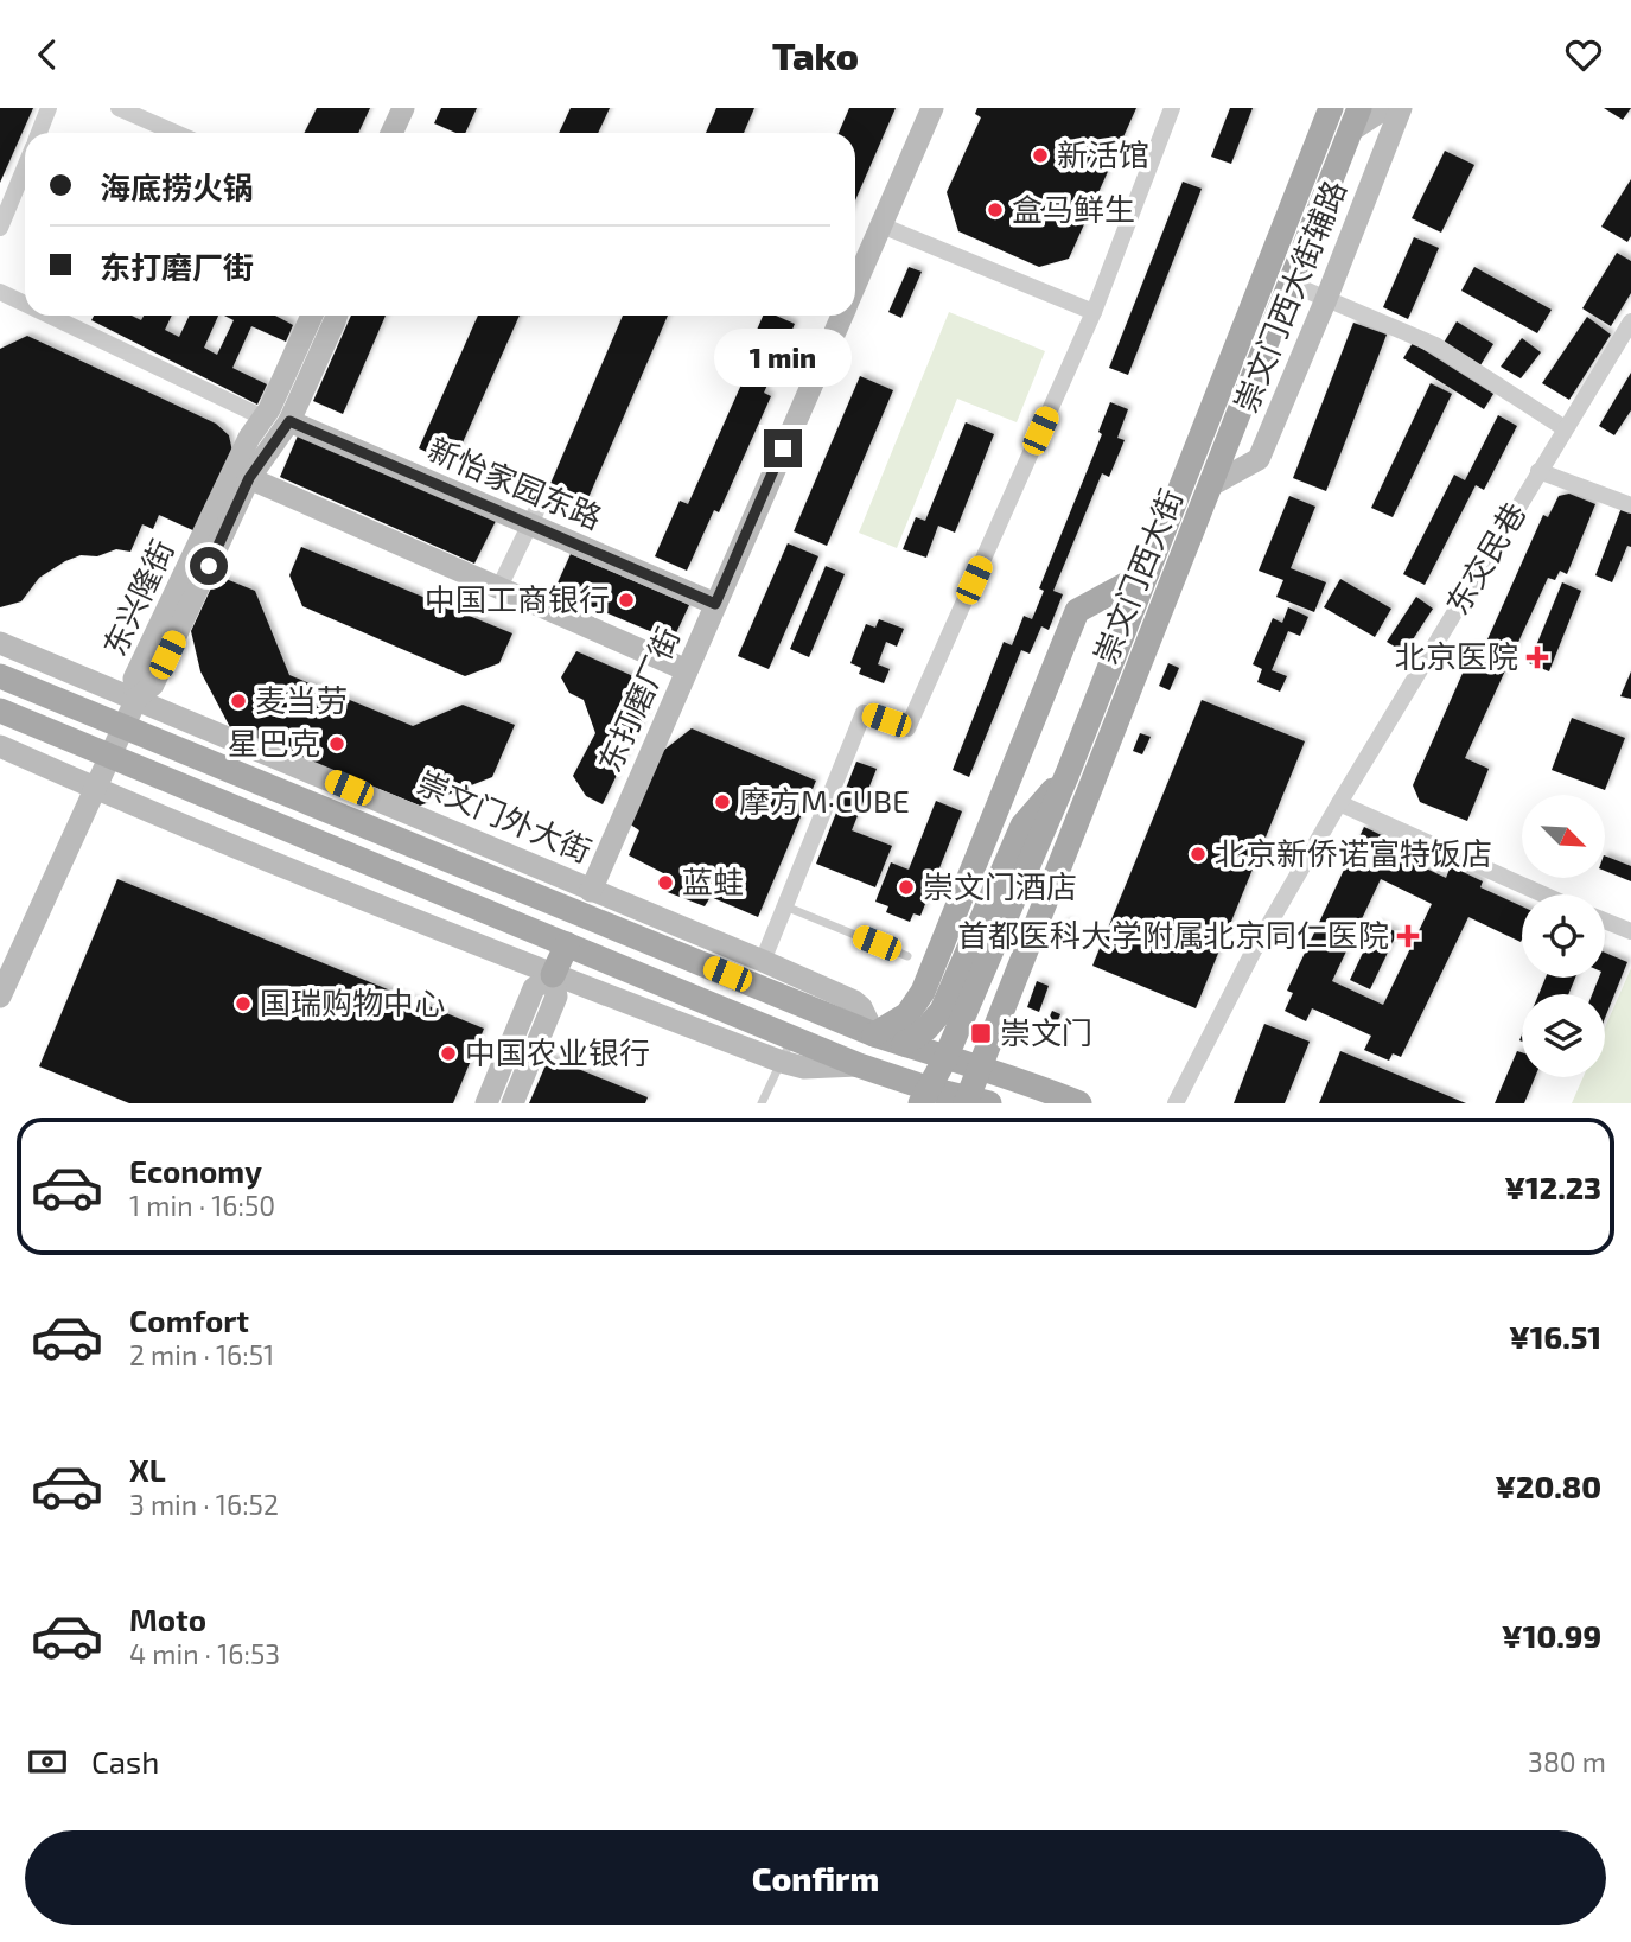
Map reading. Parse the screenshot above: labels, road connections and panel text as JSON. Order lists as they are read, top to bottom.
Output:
{
  "streets": {
    "main road": ["崇文门西大街", "崇文门外大街"],
    "street": [
      "崇文门西大街辅路",
      "新怡家园东路",
      "东交民巷",
      "东兴隆街",
      "东打磨厂街"
    ]
  },
  "crossings": [
    ["崇文门西大街辅路", "崇文门西大街"],
    ["新怡家园东路", "东兴隆街"],
    ["新怡家园东路", "东打磨厂街"],
    ["崇文门西大街", "崇文门外大街"],
    ["东兴隆街", "崇文门外大街"],
    ["东打磨厂街", "崇文门外大街"]
  ],
  "places": {
    "other": [
      "新活馆",
      "盒马鲜生",
      "中国工商银行",
      "麦当劳",
      "星巴克",
      "摩方M·CUBE",
      "北京新侨诺富特饭店",
      "蓝蛙",
      "崇文门酒店",
      "国瑞购物中心",
      "中国农业银行"
    ],
    "health": ["北京医院", "首都医科大学附属北京同仁医院"],
    "transit": ["崇文门"]
  },
  "north": "bottom right",
  "page": {
    "header": "Tako",
    "banner": ["海底捞火锅", "东打磨厂街"],
    "bubble": "1 min",
    "list": [
      {
        "name": "Economy",
        "note": "1 min · 16:50",
        "value": "¥12.23"
      },
      {
        "name": "Comfort",
        "note": "2 min · 16:51",
        "value": "¥16.51"
      },
      {
        "name": "XL",
        "note": "3 min · 16:52",
        "value": "¥20.80"
      },
      {
        "name": "Moto",
        "note": "4 min · 16:53",
        "value": "¥10.99"
      }
    ],
    "pay": ["Cash", "380 m"],
    "buttons": "Confirm"
  }
}
